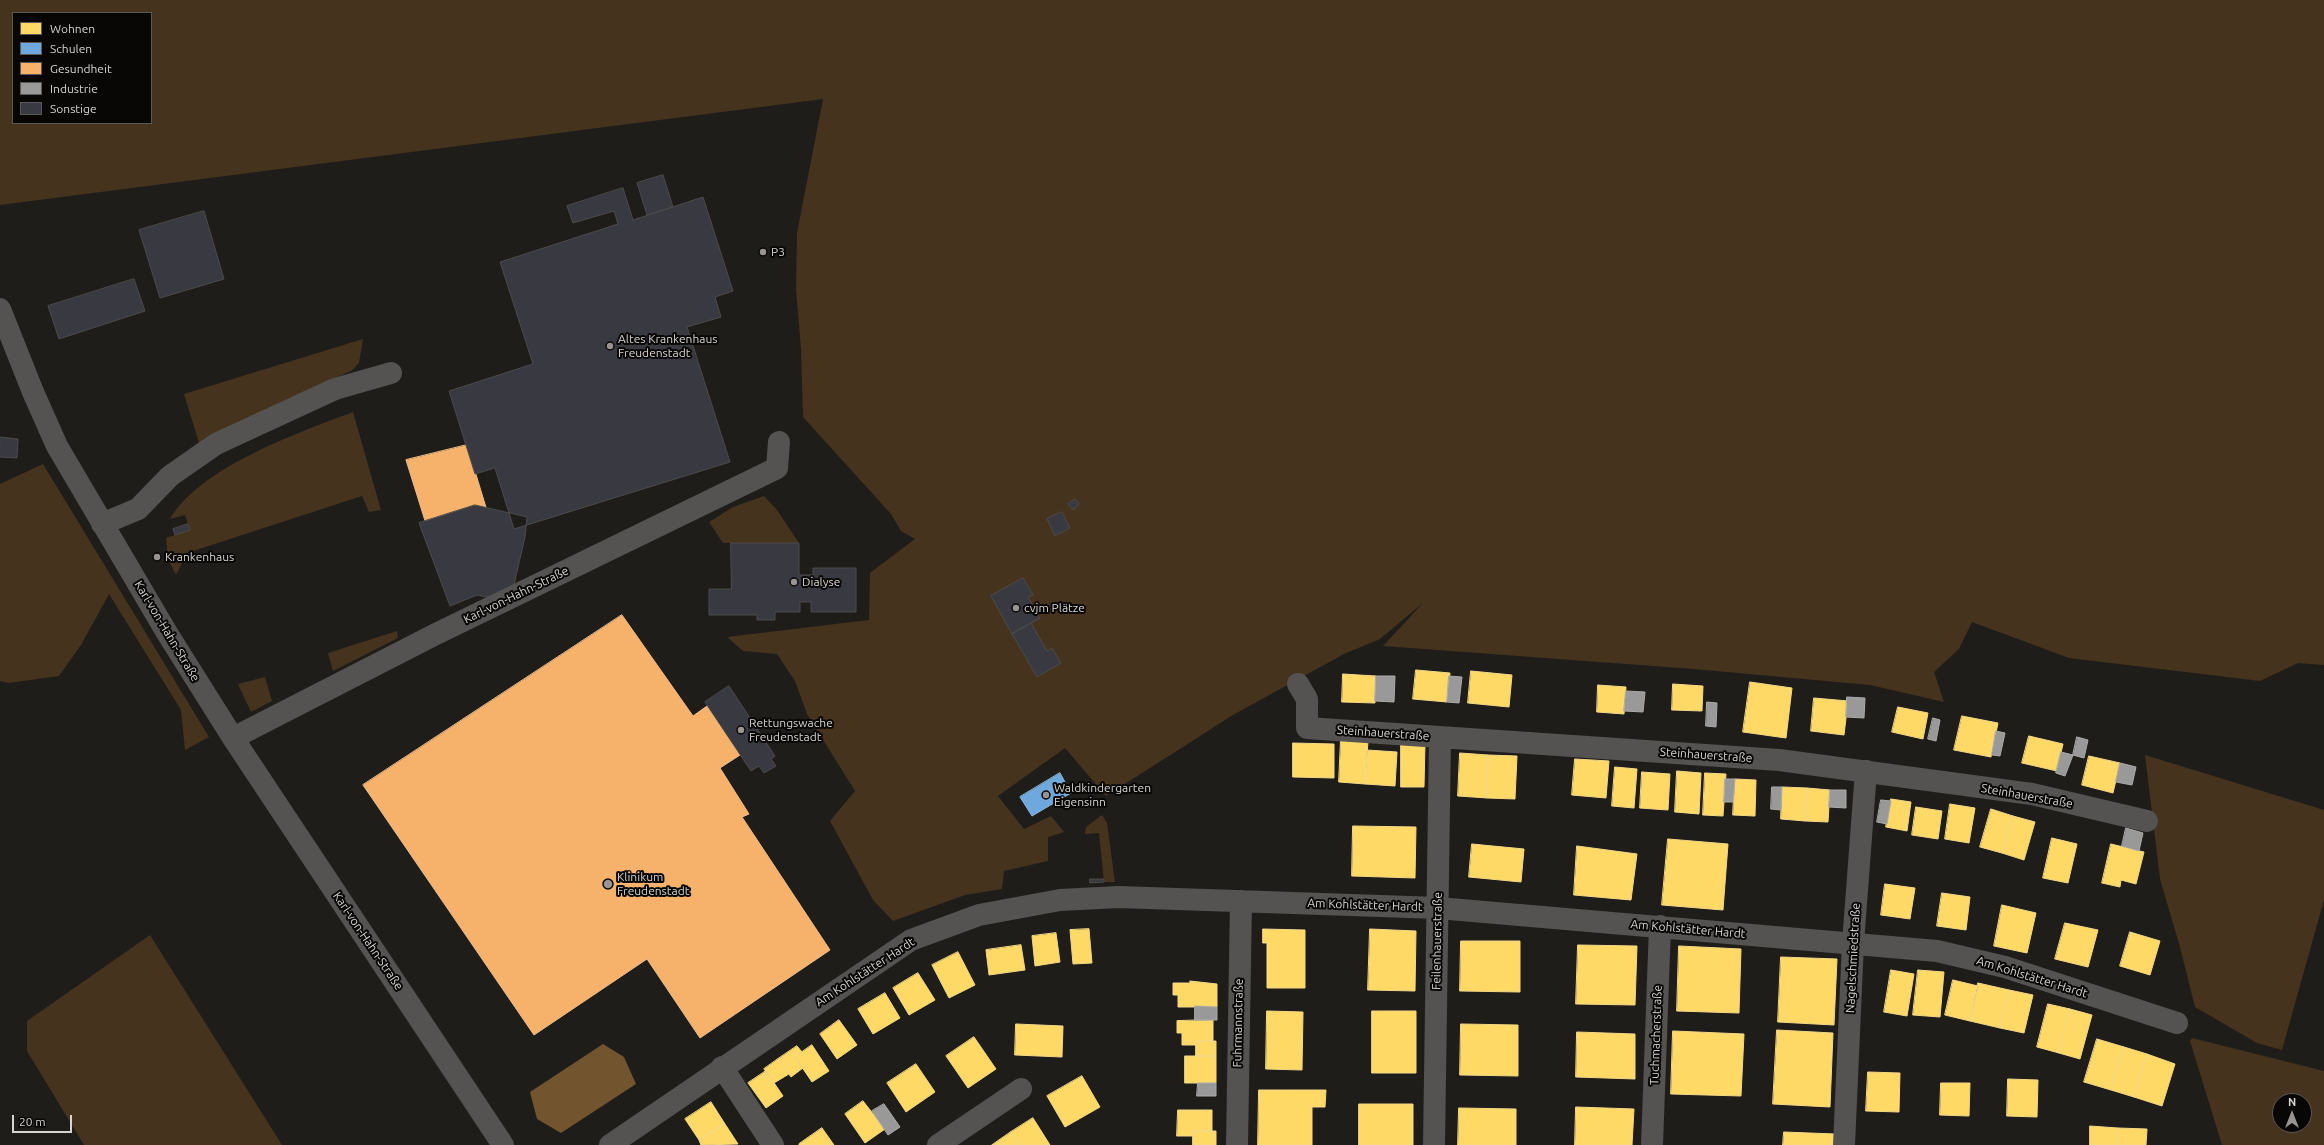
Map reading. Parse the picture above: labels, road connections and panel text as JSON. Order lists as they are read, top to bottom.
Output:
{
  "streets": {
    "street": [
      "Karl-von-Hahn-Straße",
      "Steinhauerstraße",
      "Am Kohlstätter Hardt",
      "Feilenhauerstraße",
      "Nagelschmiedstraße",
      "Fuhrmannstraße",
      "Tuchmacherstraße"
    ]
  },
  "crossings": [
    ["Steinhauerstraße", "Feilenhauerstraße"],
    ["Steinhauerstraße", "Nagelschmiedstraße"],
    ["Am Kohlstätter Hardt", "Feilenhauerstraße"],
    ["Am Kohlstätter Hardt", "Nagelschmiedstraße"],
    ["Am Kohlstätter Hardt", "Fuhrmannstraße"],
    ["Am Kohlstätter Hardt", "Tuchmacherstraße"]
  ],
  "places": [
    "P3",
    "Altes Krankenhaus Freudenstadt",
    "Krankenhaus",
    "Dialyse",
    "cvjm Plätze",
    "Rettungswache Freudenstadt",
    "Waldkindergarten Eigensinn",
    "Klinikum Freudenstadt"
  ],
  "legend": [
    "Wohnen",
    "Schulen",
    "Gesundheit",
    "Industrie",
    "Sonstige"
  ],
  "scale_bar": "20 m",
  "north": "top"
}
